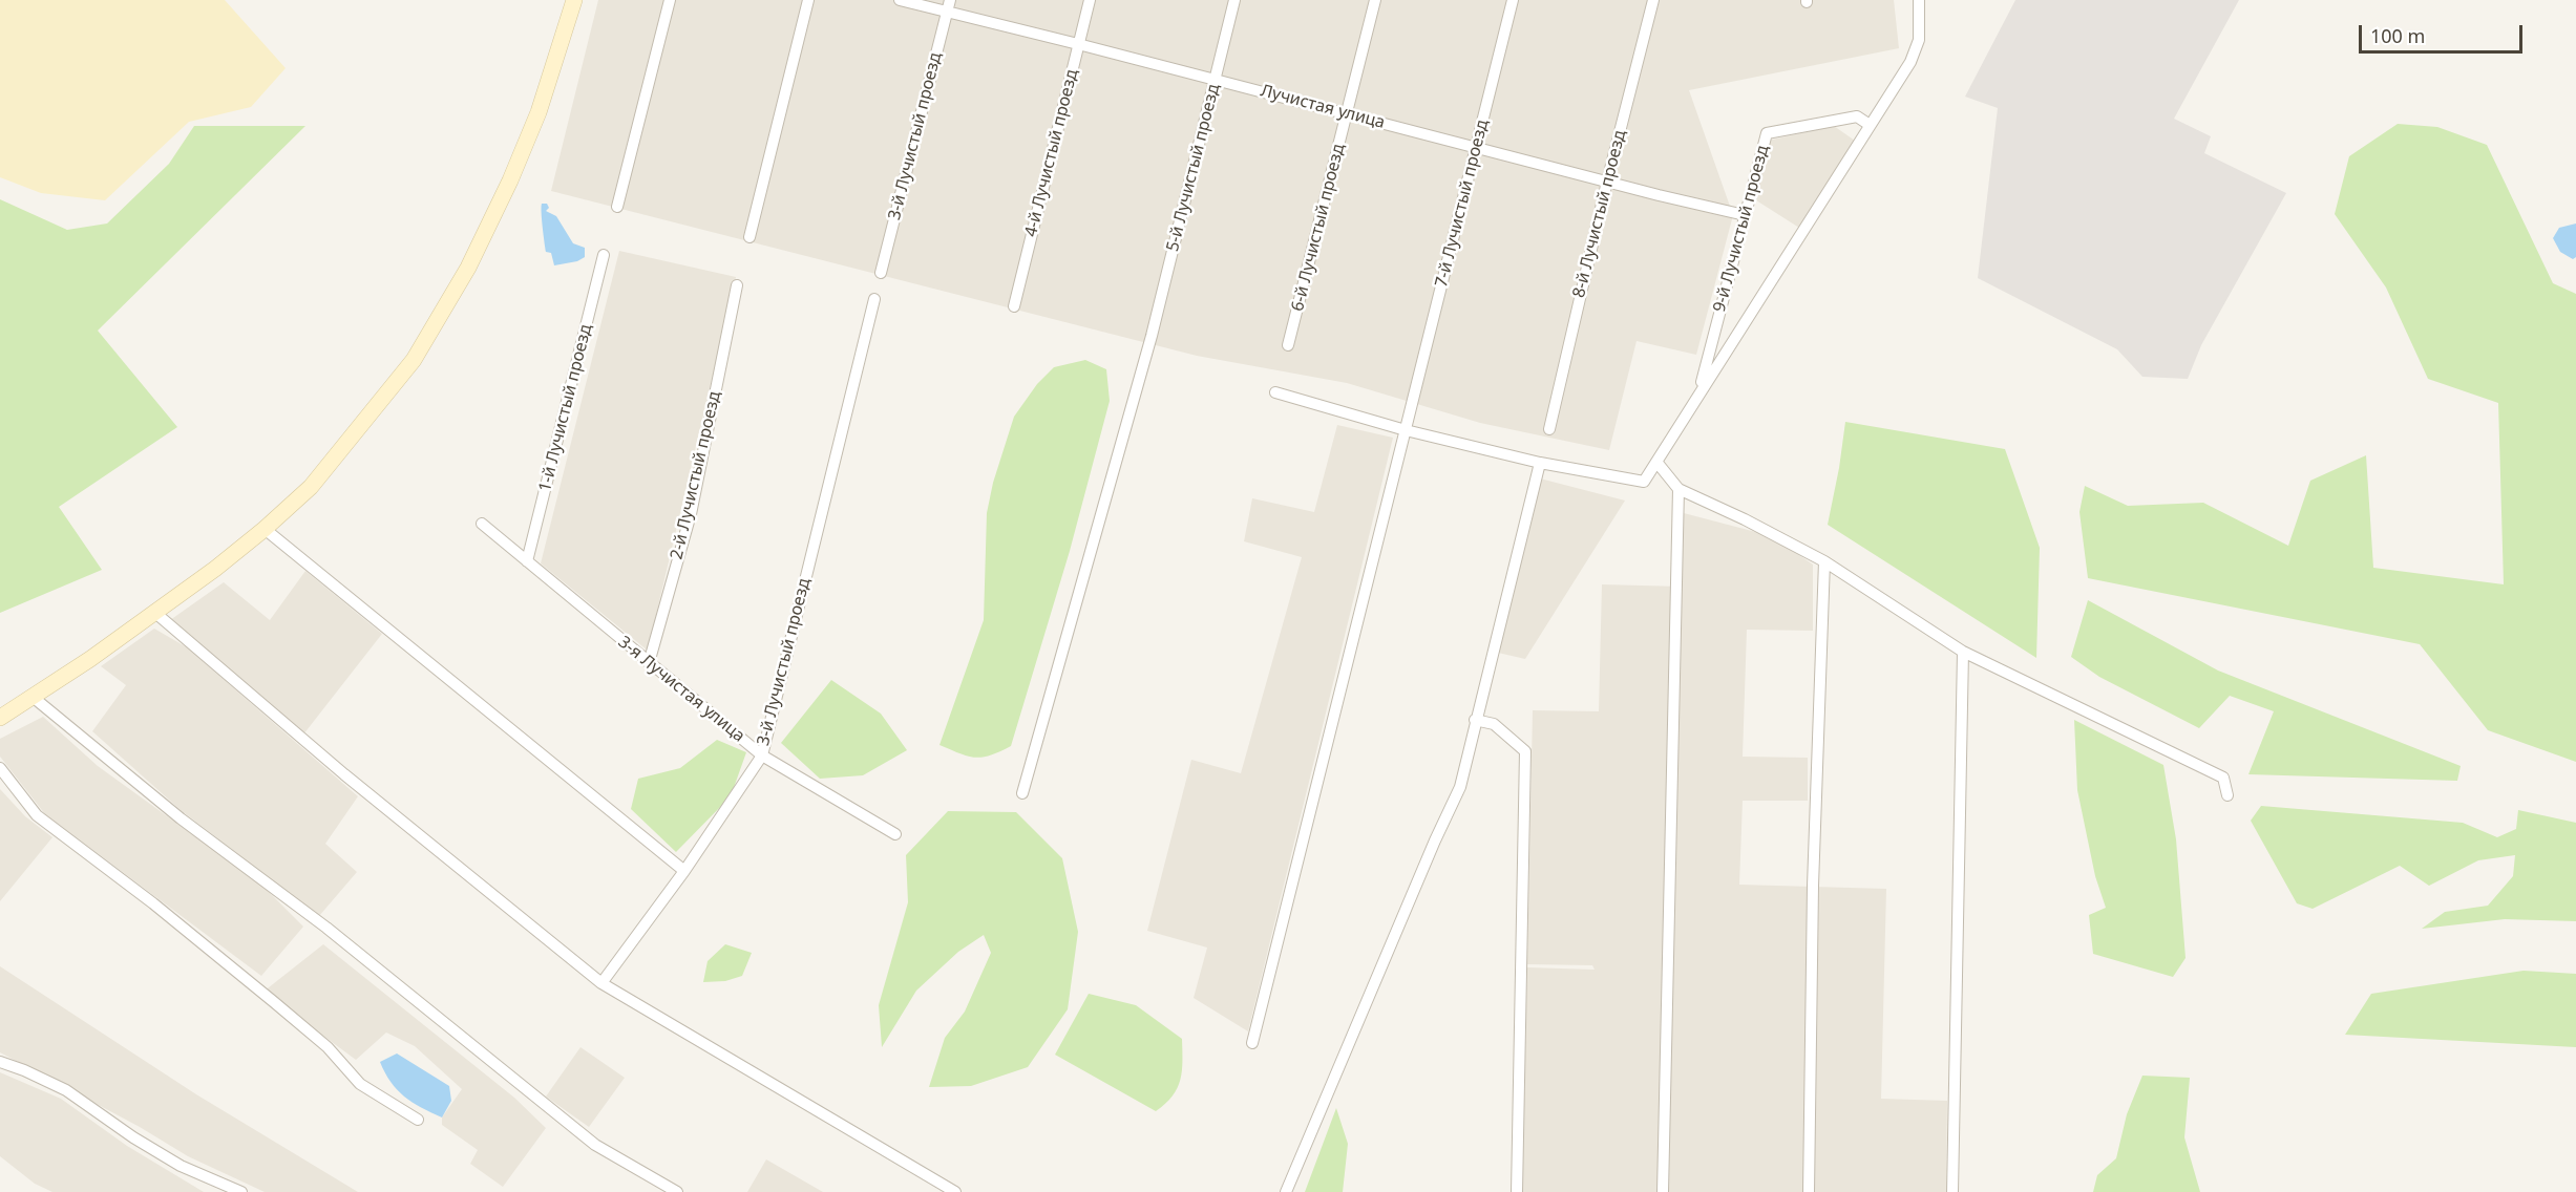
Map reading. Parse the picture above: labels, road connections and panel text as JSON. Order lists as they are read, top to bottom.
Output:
{
  "streets": {
    "street": [
      "Лучистая улица",
      "3-й Лучистый проезд",
      "4-й Лучистый проезд",
      "5-й Лучистый проезд",
      "7-й Лучистый проезд",
      "8-й Лучистый проезд",
      "6-й Лучистый проезд",
      "9-й Лучистый проезд",
      "1-й Лучистый проезд",
      "2-й Лучистый проезд",
      "3-я Лучистая улица"
    ]
  },
  "crossings": [
    ["Лучистая улица", "3-й Лучистый проезд"],
    ["Лучистая улица", "4-й Лучистый проезд"],
    ["Лучистая улица", "5-й Лучистый проезд"],
    ["Лучистая улица", "7-й Лучистый проезд"],
    ["Лучистая улица", "8-й Лучистый проезд"],
    ["Лучистая улица", "6-й Лучистый проезд"],
    ["Лучистая улица", "9-й Лучистый проезд"],
    ["3-й Лучистый проезд", "3-я Лучистая улица"],
    ["1-й Лучистый проезд", "3-я Лучистая улица"],
    ["2-й Лучистый проезд", "3-я Лучистая улица"]
  ],
  "scale_bar": "100 m"
}
